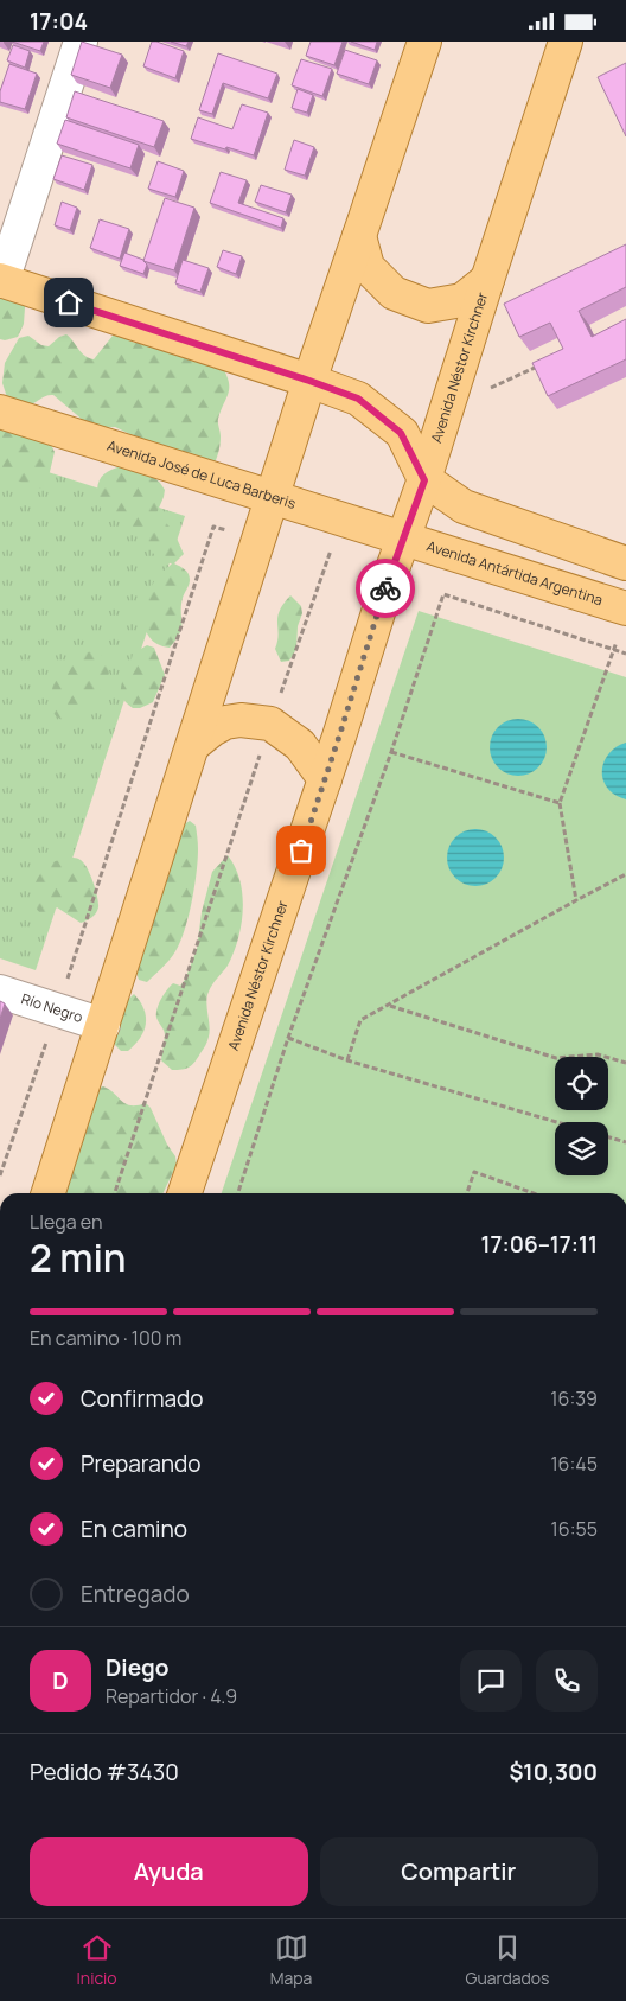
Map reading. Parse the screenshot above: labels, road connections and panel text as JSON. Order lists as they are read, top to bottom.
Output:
{
  "streets": {
    "main road": ["Avenida Néstor Kirchner", "Avenida José de Luca Barberis", "Avenida Antártida Argentina"],
    "street": ["Río Negro"]
  },
  "crossings": [
    ["Avenida Néstor Kirchner", "Avenida José de Luca Barberis"],
    ["Avenida Néstor Kirchner", "Avenida Antártida Argentina"],
    ["Avenida José de Luca Barberis", "Avenida Antártida Argentina"]
  ],
  "page": {
    "status": "17:04",
    "heading": ["2 min", "Llega en", "17:06–17:11"],
    "panel": [
      "Diego",
      "Repartidor · 4.9",
      "Pedido #3430",
      "$10,300"
    ],
    "bar": "En camino · 100 m",
    "list": [
      ["Confirmado", "16:39"],
      ["Preparando", "16:45"],
      ["En camino", "16:55"],
      "Entregado"
    ],
    "round": "D",
    "buttons": ["Ayuda", "Compartir"],
    "tabs": ["Inicio", "Mapa", "Guardados"]
  }
}
